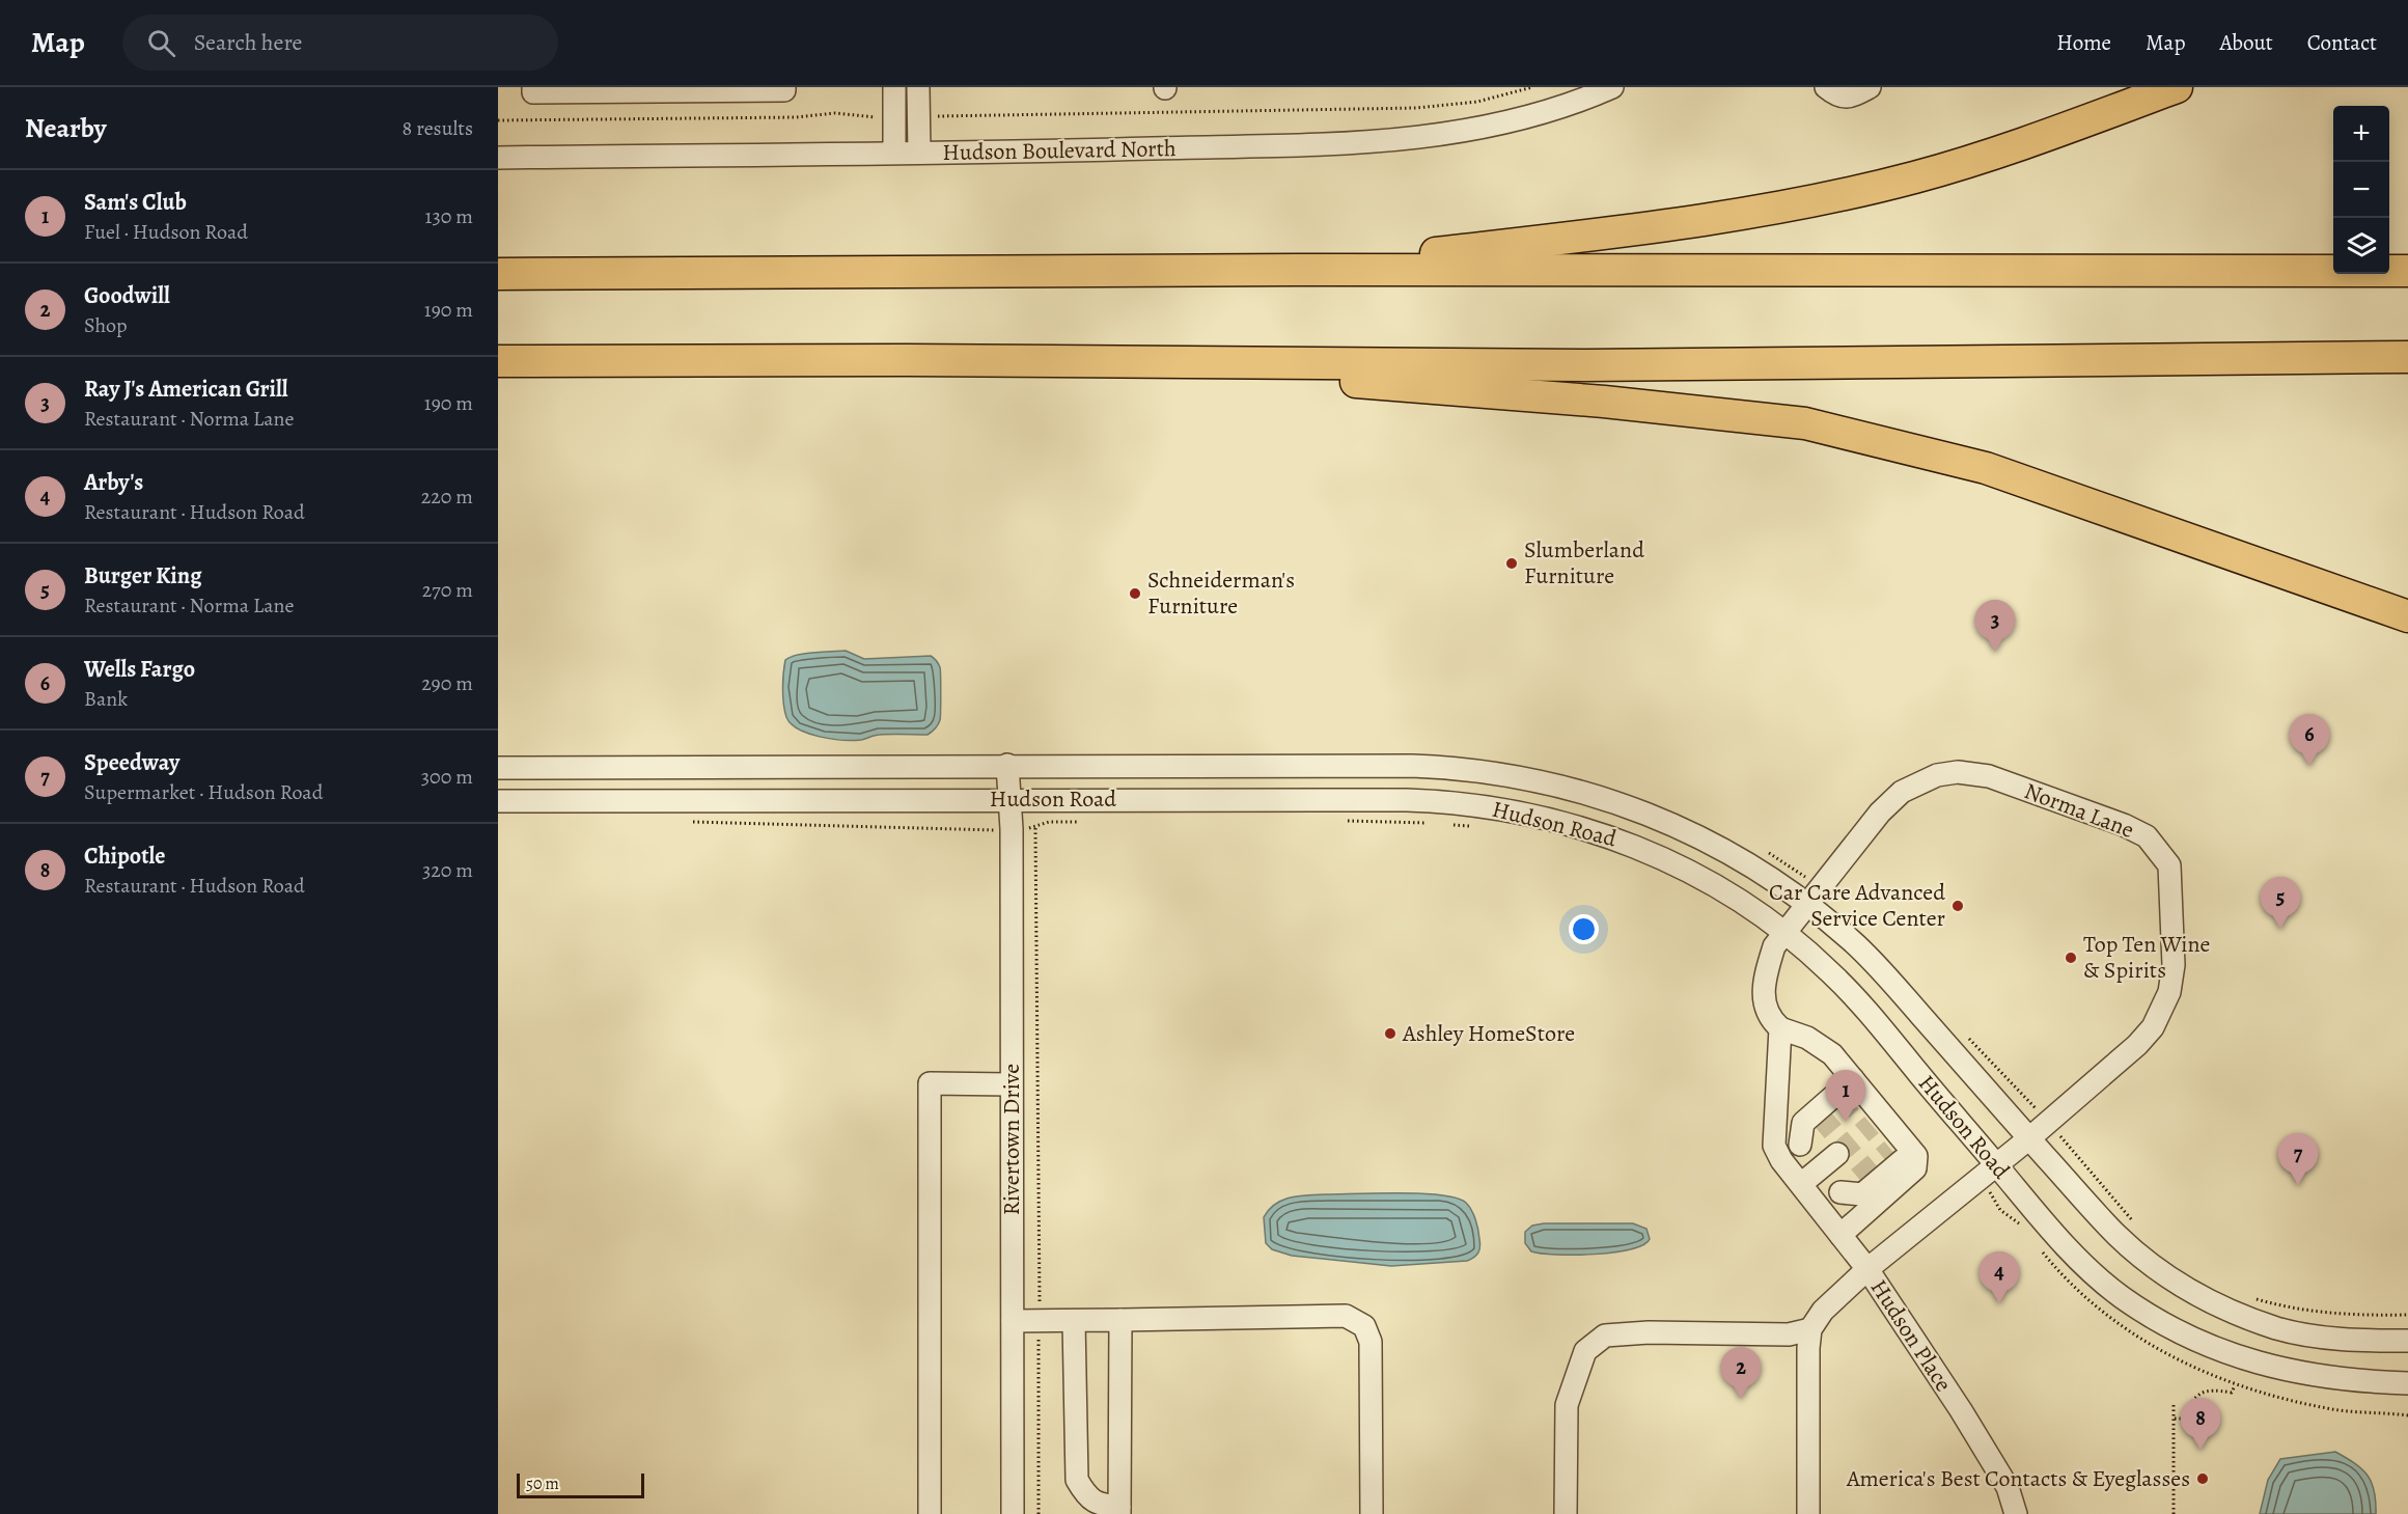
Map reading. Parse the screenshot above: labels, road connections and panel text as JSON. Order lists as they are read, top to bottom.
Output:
{
  "streets": {
    "street": [
      "Hudson Boulevard North",
      "Hudson Road",
      "Norma Lane",
      "Rivertown Drive",
      "Hudson Place"
    ]
  },
  "crossings": [
    ["Hudson Road", "Norma Lane"],
    ["Hudson Road", "Rivertown Drive"],
    ["Hudson Road", "Hudson Place"],
    ["Norma Lane", "Hudson Place"]
  ],
  "places": [
    "Slumberland Furniture",
    "Schneiderman's Furniture",
    "Car Care Advanced Service Center",
    "Top Ten Wine & Spirits",
    "Ashley HomeStore",
    "America's Best Contacts & Eyeglasses"
  ],
  "scale_bar": "50 m",
  "page": {
    "header": "Map",
    "search": "Search here",
    "nav": [
      "Home",
      "Map",
      "About",
      "Contact"
    ],
    "heading": ["Nearby", "8 results"],
    "map_buttons": ["+", "−"],
    "list": [
      {
        "mark": "1",
        "name": "Sam's Club",
        "note": "Fuel · Hudson Road",
        "value": "130 m"
      },
      {
        "mark": "2",
        "name": "Goodwill",
        "note": "Shop",
        "value": "190 m"
      },
      {
        "mark": "3",
        "name": "Ray J's American Grill",
        "note": "Restaurant · Norma Lane",
        "value": "190 m"
      },
      {
        "mark": "4",
        "name": "Arby's",
        "note": "Restaurant · Hudson Road",
        "value": "220 m"
      },
      {
        "mark": "5",
        "name": "Burger King",
        "note": "Restaurant · Norma Lane",
        "value": "270 m"
      },
      {
        "mark": "6",
        "name": "Wells Fargo",
        "note": "Bank",
        "value": "290 m"
      },
      {
        "mark": "7",
        "name": "Speedway",
        "note": "Supermarket · Hudson Road",
        "value": "300 m"
      },
      {
        "mark": "8",
        "name": "Chipotle",
        "note": "Restaurant · Hudson Road",
        "value": "320 m"
      }
    ],
    "pins": [
      "3",
      "6",
      "5",
      "1",
      "7",
      "4",
      "2",
      "8"
    ],
    "scale": "50 m"
  }
}
